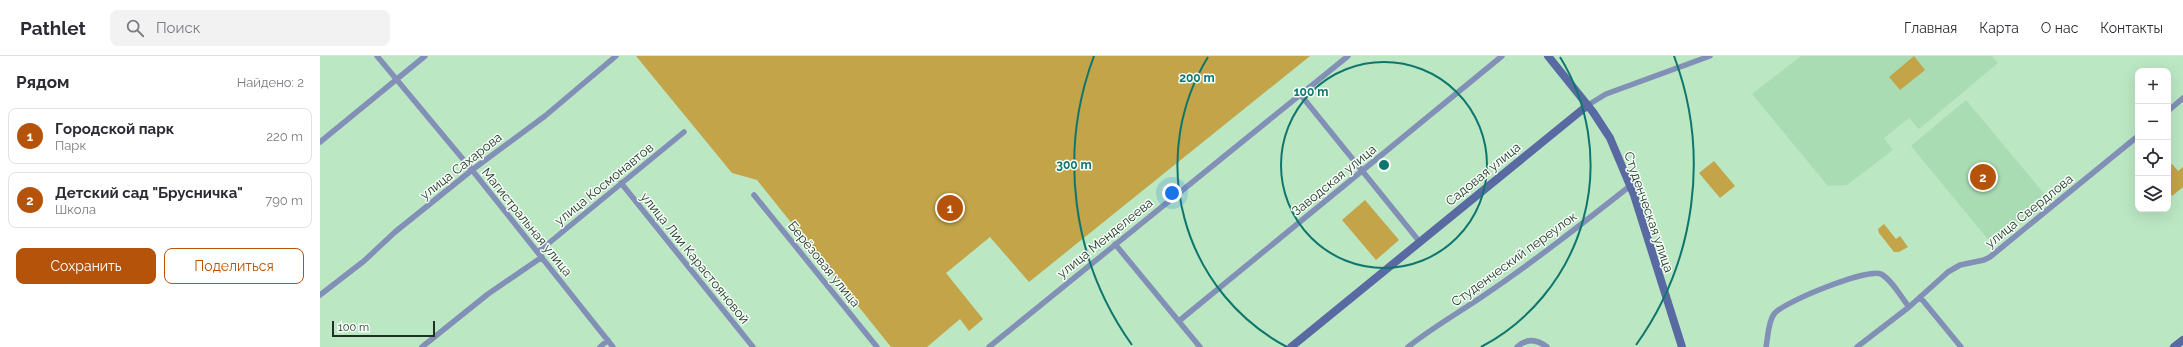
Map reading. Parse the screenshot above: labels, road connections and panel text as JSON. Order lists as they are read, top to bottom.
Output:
{
  "streets": {
    "street": [
      "улица Сахарова",
      "Садовая улица",
      "Заводская улица",
      "улица Космонавтов",
      "улица Свердлова",
      "Студенческая улица",
      "Магистральная улица",
      "улица Менделеева",
      "улица Лии Карастояновой",
      "Студенческий переулок",
      "Берёзовая улица"
    ]
  },
  "crossings": [
    ["улица Сахарова", "Магистральная улица"],
    ["Садовая улица", "Студенческая улица"],
    ["улица Космонавтов", "Магистральная улица"],
    ["улица Космонавтов", "улица Лии Карастояновой"],
    ["Студенческая улица", "Студенческий переулок"]
  ],
  "scale_bar": "100 m",
  "page": {
    "header": "Pathlet",
    "search": "Поиск",
    "nav": [
      "Главная",
      "Карта",
      "О нас",
      "Контакты"
    ],
    "heading": ["Рядом", "Найдено: 2"],
    "map_buttons": ["+", "−"],
    "list": [
      {
        "mark": "1",
        "name": "Городской парк",
        "note": "Парк",
        "value": "220 m"
      },
      {
        "mark": "2",
        "name": "Детский сад \"Брусничка\"",
        "note": "Школа",
        "value": "790 m"
      }
    ],
    "pins": ["2", "1"],
    "buttons": ["Сохранить", "Поделиться"],
    "scale": "100 m"
  },
  "rings": ["200 m", "100 m", "300 m"]
}
